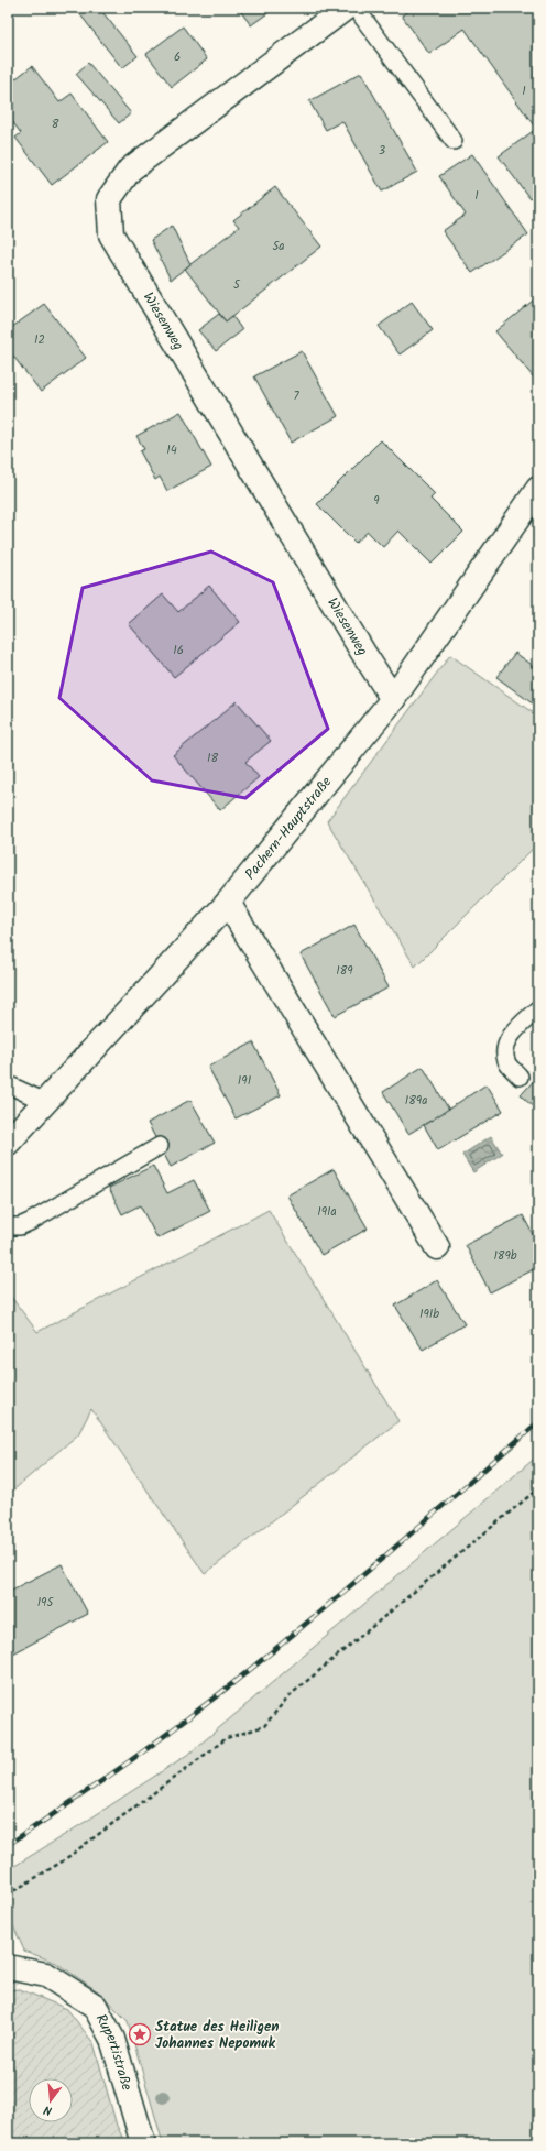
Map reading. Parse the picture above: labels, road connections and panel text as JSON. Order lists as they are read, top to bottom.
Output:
{
  "streets": {
    "street": ["Wiesenweg", "Pachern-Hauptstraße", "Rupertistraße"]
  },
  "crossings": [
    ["Wiesenweg", "Pachern-Hauptstraße"]
  ],
  "places": {
    "place": ["Statue des Heiligen Johannes Nepomuk"]
  },
  "house_numbers": [
    "6",
    "1",
    "8",
    "3",
    "1",
    "5a",
    "5",
    "12",
    "7",
    "14",
    "9",
    "16",
    "18",
    "189",
    "191",
    "189a",
    "191a",
    "189b",
    "191b",
    "195"
  ],
  "north": "bottom"
}
